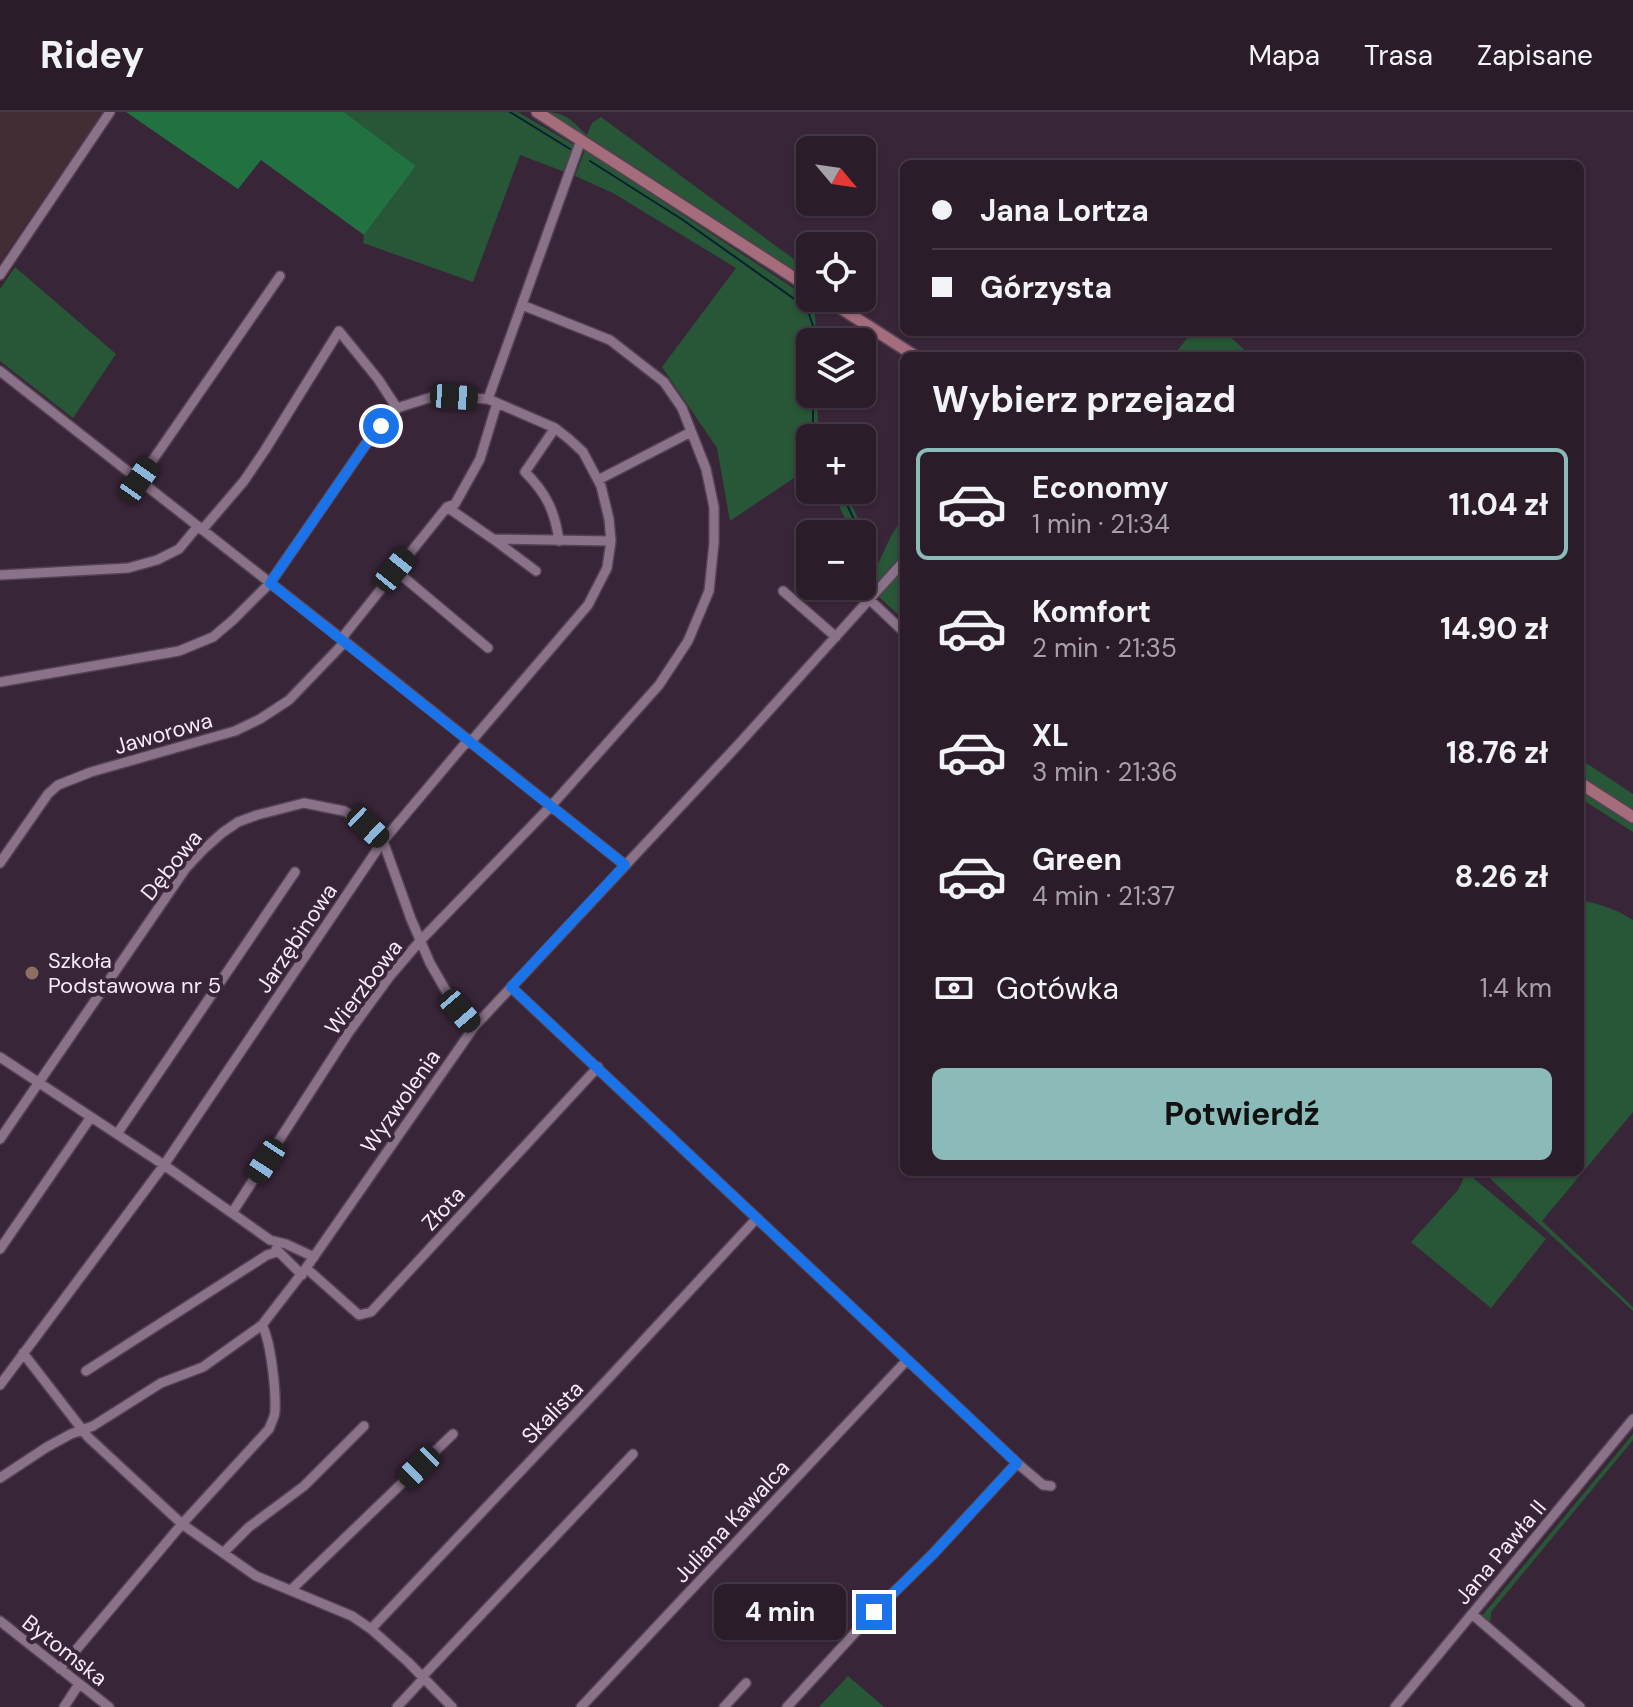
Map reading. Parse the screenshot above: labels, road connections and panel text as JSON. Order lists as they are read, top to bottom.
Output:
{
  "streets": {
    "street": [
      "Jaworowa",
      "Dębowa",
      "Jarzębinowa",
      "Wierzbowa",
      "Wyzwolenia",
      "Złota",
      "Skalista",
      "Juliana Kawalca",
      "Jana Pawła II",
      "Bytomska"
    ]
  },
  "crossings": [
    ["Jaworowa", "Wierzbowa"],
    ["Dębowa", "Jarzębinowa"],
    ["Dębowa", "Wierzbowa"],
    ["Dębowa", "Wyzwolenia"],
    ["Wyzwolenia", "Złota"]
  ],
  "places": ["Szkoła Podstawowa nr 5"],
  "north": "bottom right",
  "page": {
    "header": "Ridey",
    "nav": ["Mapa", "Trasa", "Zapisane"],
    "map_buttons": ["+", "−"],
    "banner": ["Jana Lortza", "Górzysta"],
    "heading": "Wybierz przejazd",
    "list": [
      {
        "name": "Economy",
        "note": "1 min · 21:34",
        "value": "11.04 zł"
      },
      {
        "name": "Komfort",
        "note": "2 min · 21:35",
        "value": "14.90 zł"
      },
      {
        "name": "XL",
        "note": "3 min · 21:36",
        "value": "18.76 zł"
      },
      {
        "name": "Green",
        "note": "4 min · 21:37",
        "value": "8.26 zł"
      }
    ],
    "pay": ["Gotówka", "1.4 km"],
    "buttons": "Potwierdź",
    "bubble": "4 min"
  }
}
